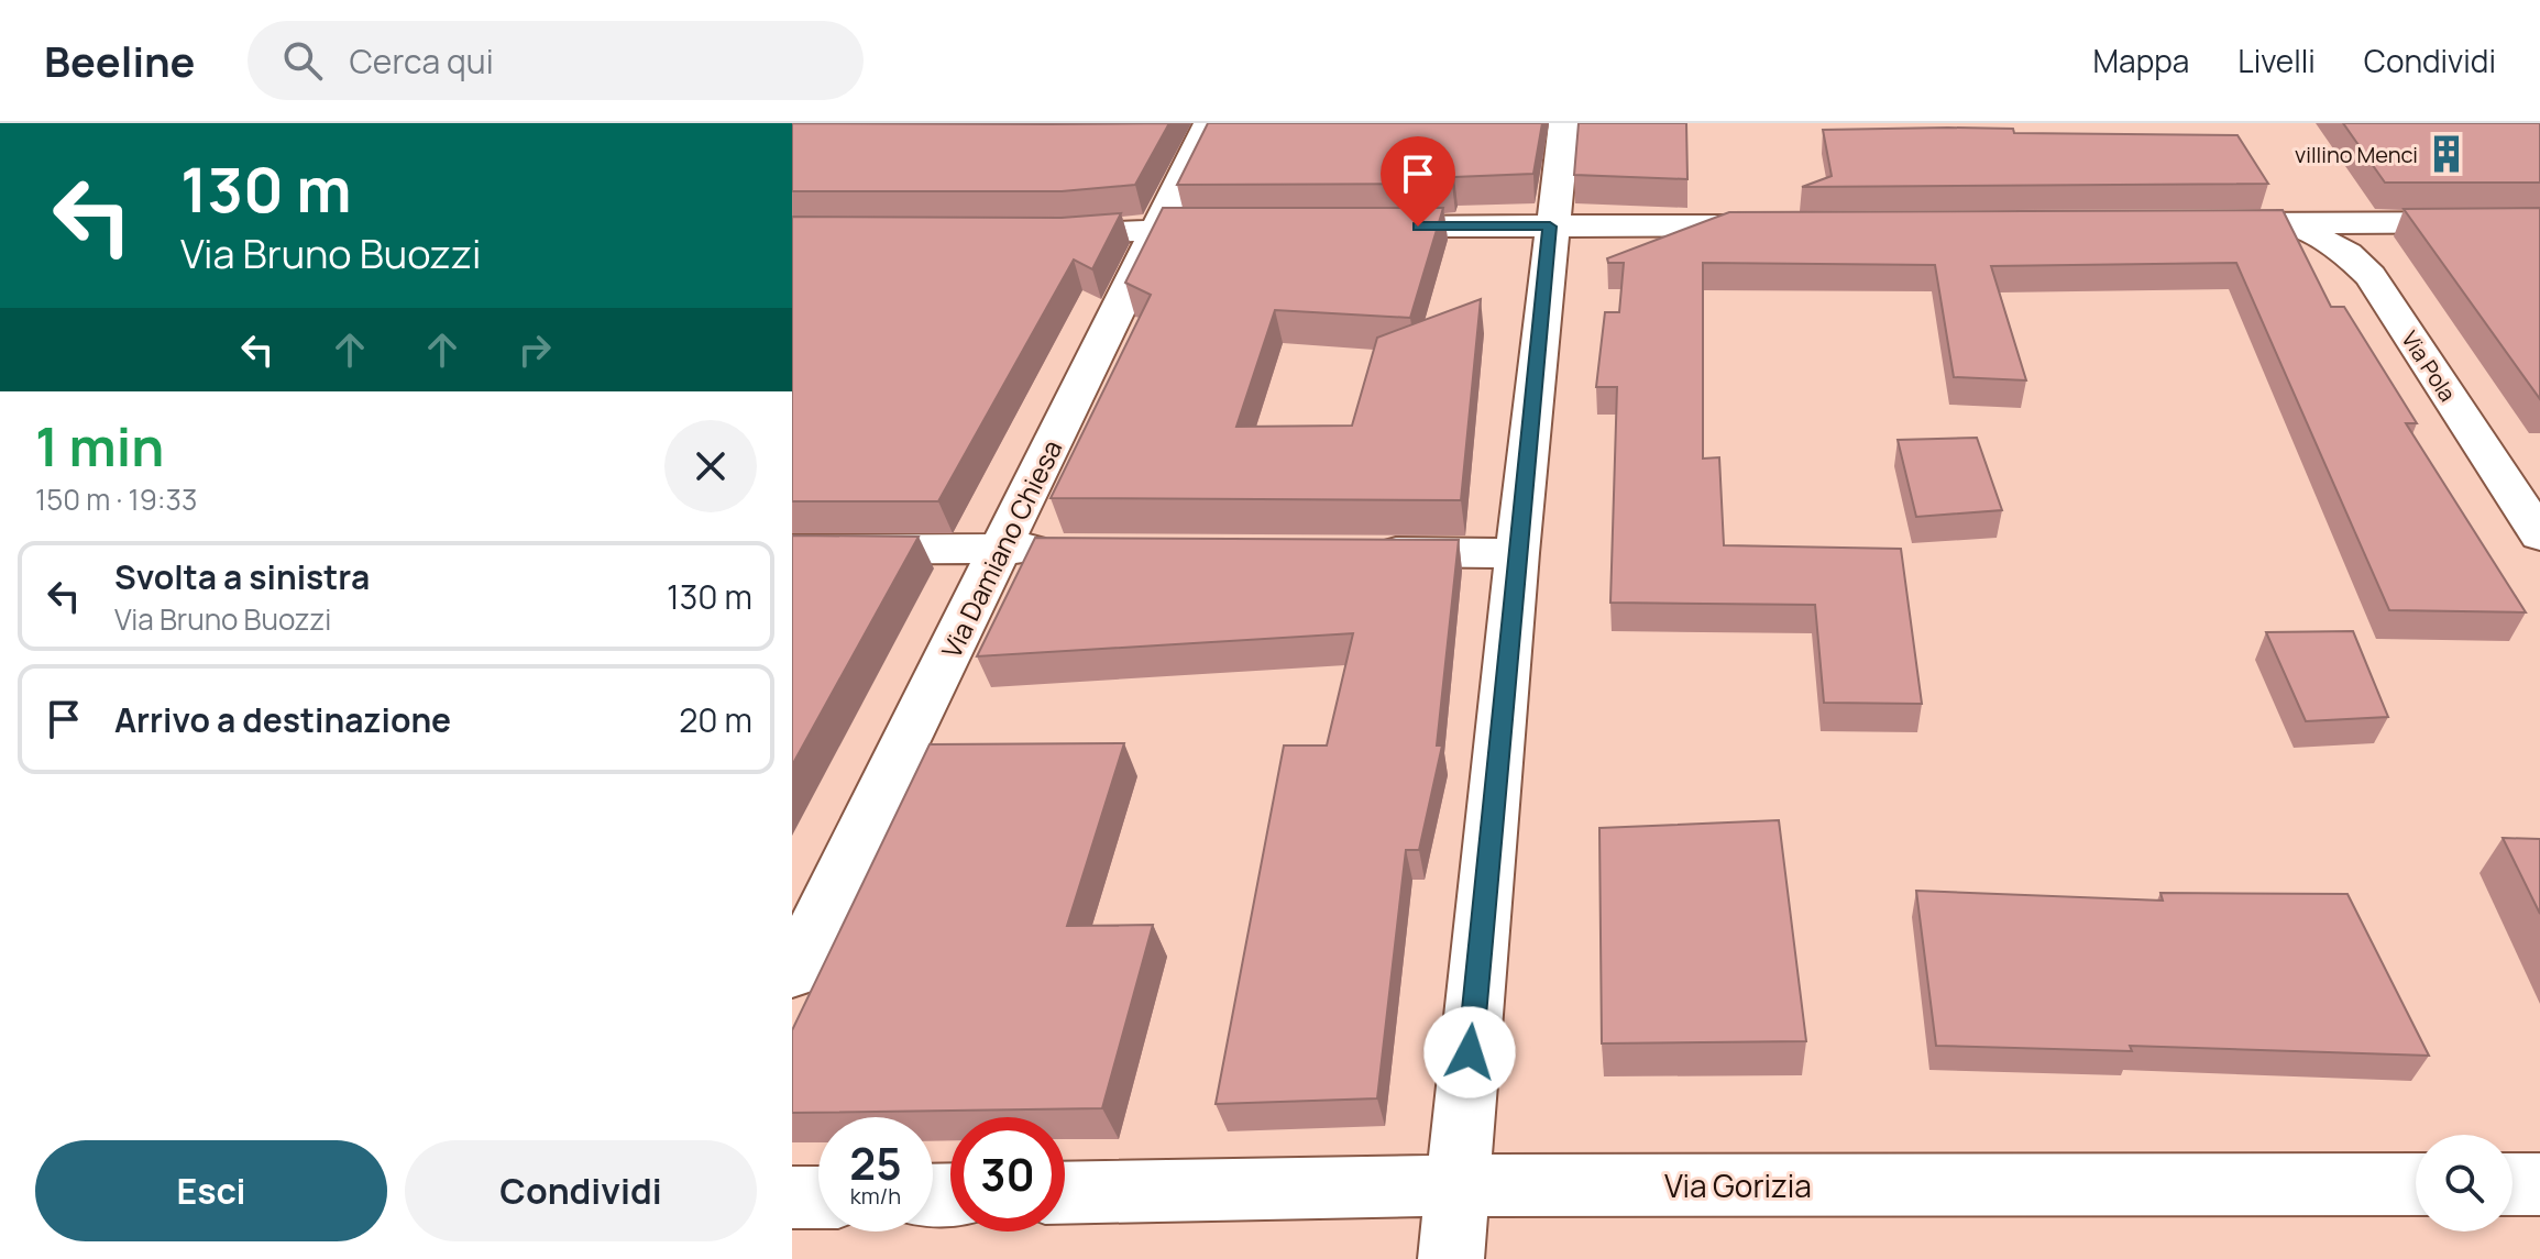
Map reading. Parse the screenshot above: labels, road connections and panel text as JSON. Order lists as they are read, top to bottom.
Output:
{
  "streets": {
    "street": ["Via Pola", "Via Damiano Chiesa", "Via Gorizia"]
  },
  "places": {
    "building": ["villino Menci"]
  },
  "page": {
    "header": "Beeline",
    "search": "Cerca qui",
    "nav": ["Mappa", "Livelli", "Condividi"],
    "turn": ["130 m", "Via Bruno Buozzi"],
    "heading": ["1 min", "150 m · 19:33"],
    "list": [
      {
        "name": "Svolta a sinistra",
        "note": "Via Bruno Buozzi",
        "value": "130 m"
      },
      {
        "name": "Arrivo a destinazione",
        "value": "20 m"
      }
    ],
    "speed": "25 km/h",
    "limit": "30",
    "buttons": ["Esci", "Condividi"]
  }
}
